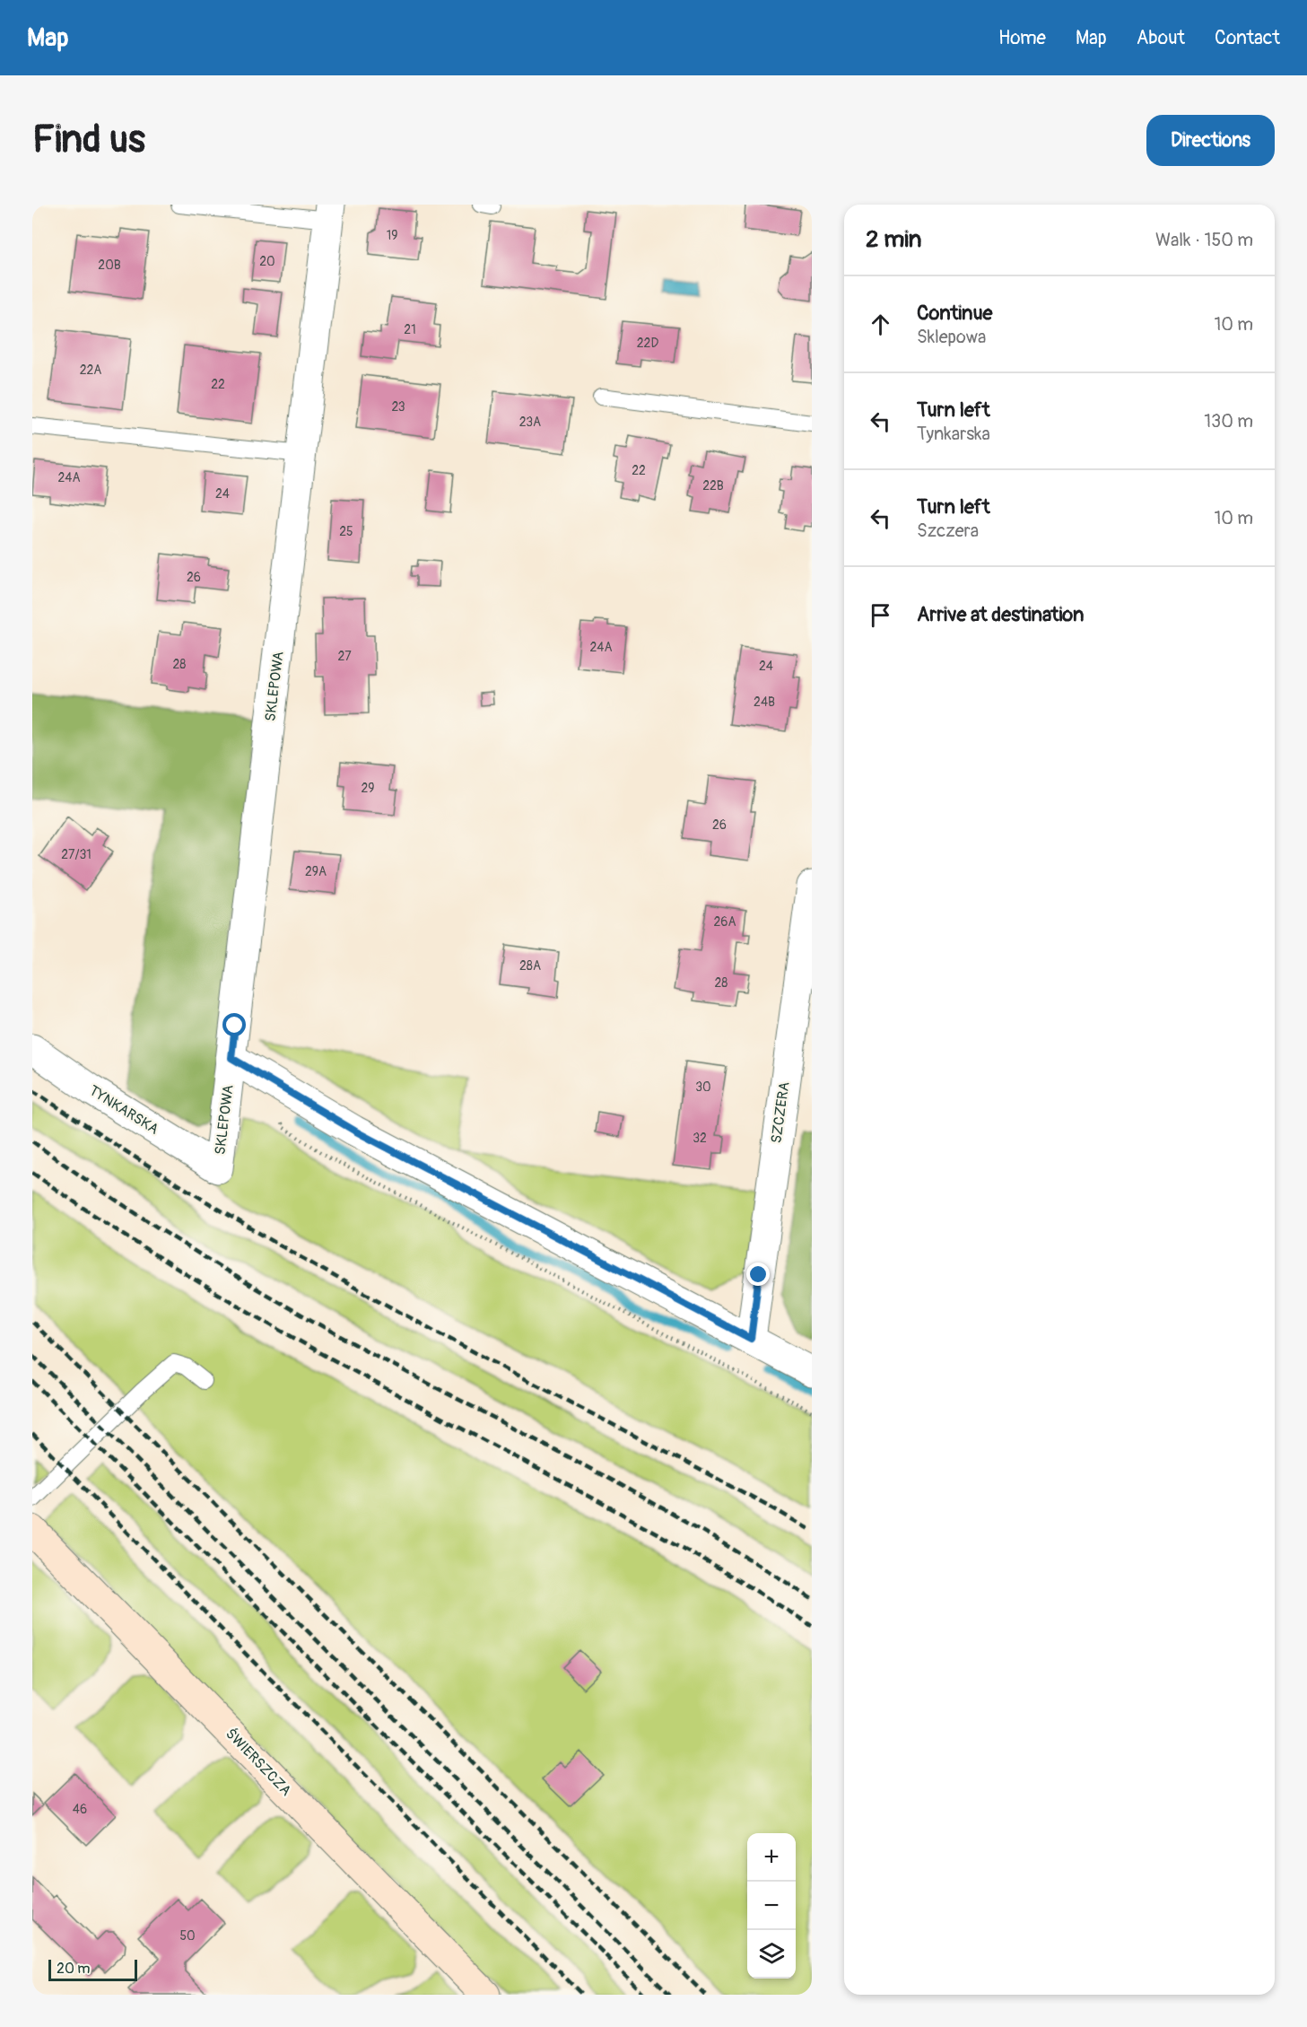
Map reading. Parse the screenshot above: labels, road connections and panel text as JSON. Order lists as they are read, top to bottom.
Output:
{
  "streets": {
    "street": [
      "SKLEPOWA",
      "TYNKARSKA",
      "SZCZERA",
      "ŚWIERSZCZA"
    ]
  },
  "crossings": [
    ["SKLEPOWA", "TYNKARSKA"]
  ],
  "house_numbers": [
    "19",
    "20",
    "20B",
    "21",
    "22D",
    "22A",
    "22",
    "23",
    "23A",
    "22",
    "24A",
    "22B",
    "24",
    "25",
    "26",
    "24A",
    "27",
    "28",
    "24",
    "24B",
    "29",
    "26",
    "27/31",
    "29A",
    "26A",
    "28A",
    "28",
    "30",
    "32",
    "46",
    "50"
  ],
  "scale_bar": "20 m",
  "page": {
    "header": "Map",
    "nav": [
      "Home",
      "Map",
      "About",
      "Contact"
    ],
    "buttons": "Directions",
    "title": "Find us",
    "heading": ["2 min", "Walk · 150 m"],
    "list": [
      ["Continue", "Sklepowa", "10 m"],
      ["Turn left", "Tynkarska", "130 m"],
      ["Turn left", "Szczera", "10 m"],
      "Arrive at destination"
    ],
    "map_buttons": ["+", "−"],
    "scale": "20 m"
  }
}
